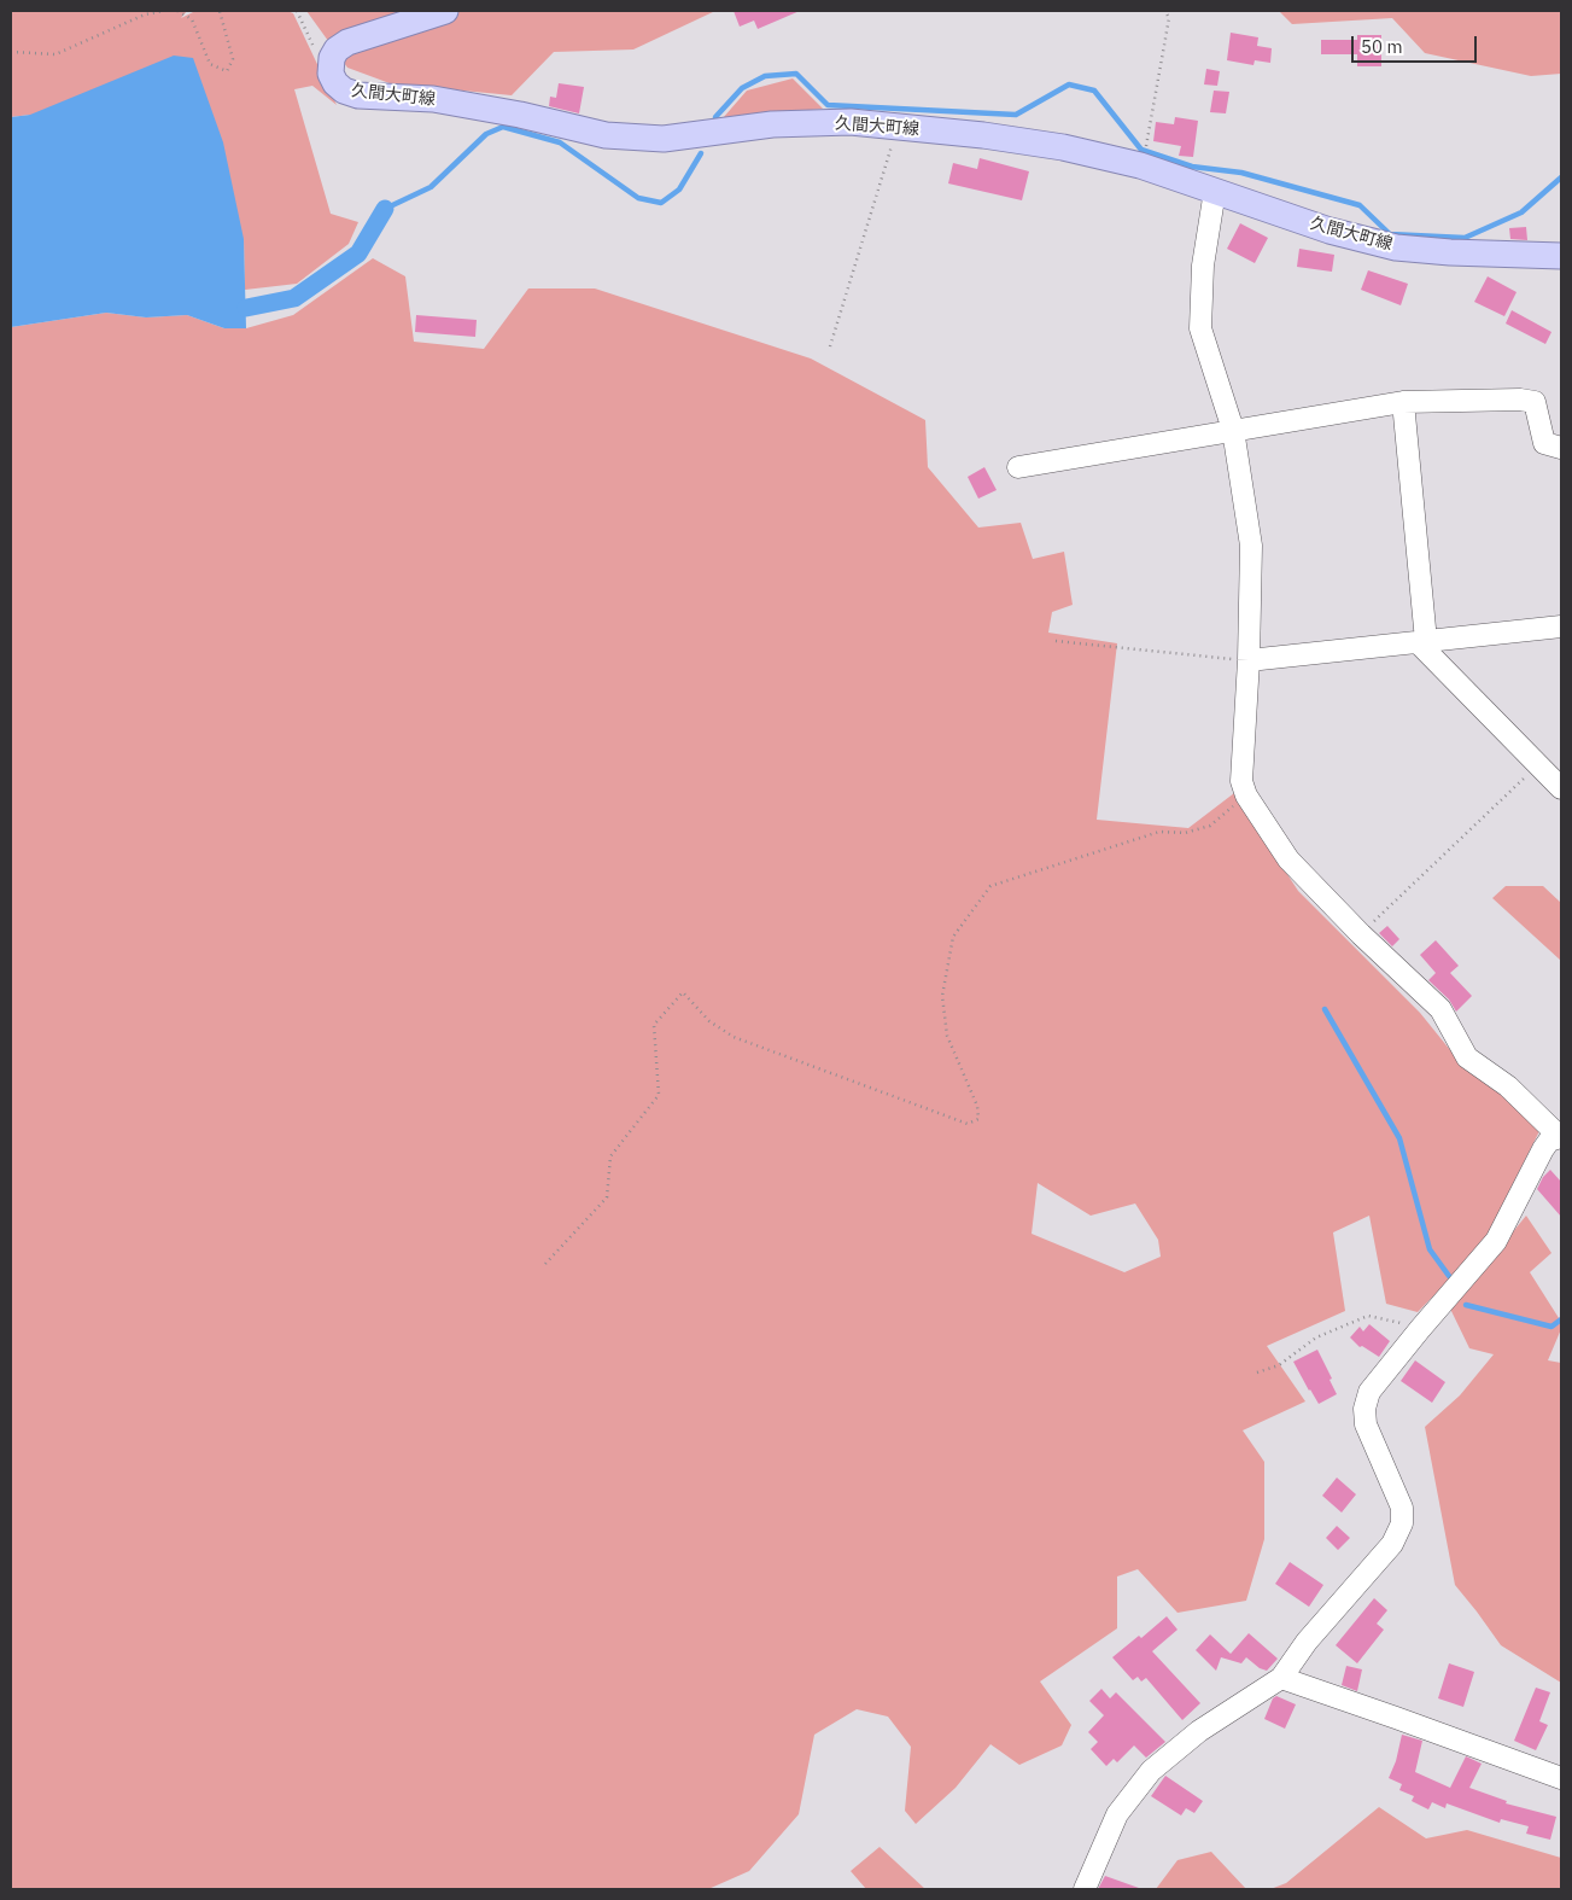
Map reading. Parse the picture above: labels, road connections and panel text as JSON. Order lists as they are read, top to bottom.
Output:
{
  "streets": {
    "main road": ["久間大町線"]
  },
  "scale_bar": "50 m"
}
